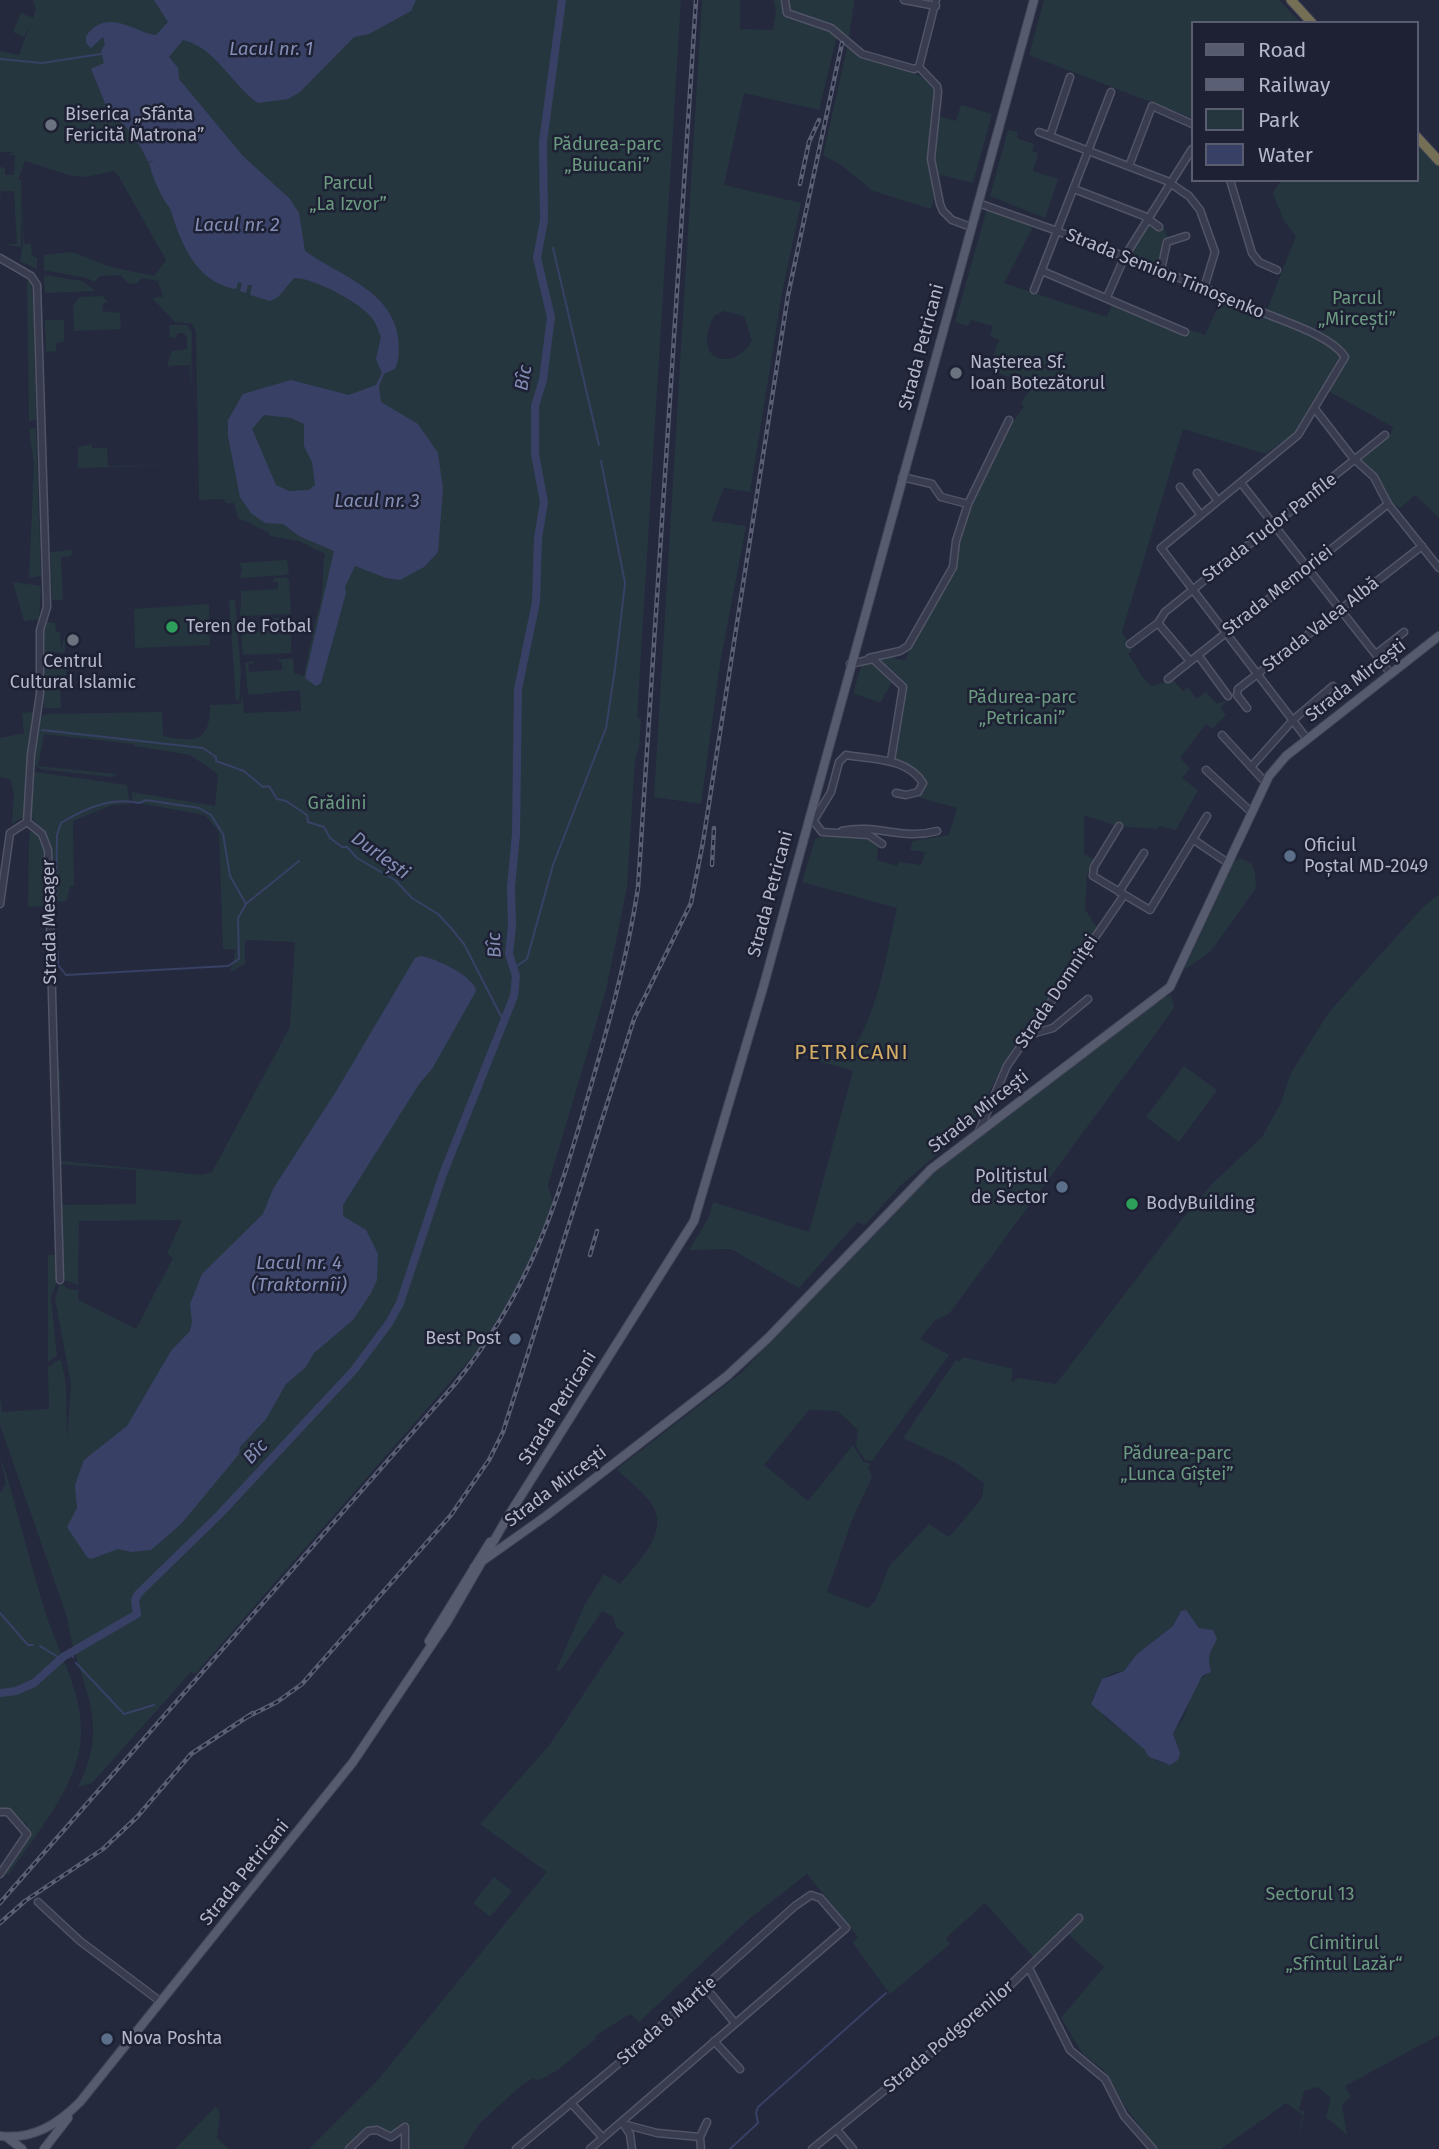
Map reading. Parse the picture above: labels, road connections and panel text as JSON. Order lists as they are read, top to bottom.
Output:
{
  "streets": {
    "main road": ["Strada Petricani", "Strada Mircești"],
    "street": [
      "Strada Semion Timoșenko",
      "Strada Tudor Panfile",
      "Strada Memoriei",
      "Strada Valea Albă",
      "Strada Mesager",
      "Strada Domniței",
      "Strada 8 Martie",
      "Strada Podgorenilor"
    ]
  },
  "crossings": [
    ["Strada Semion Timoșenko", "Strada Petricani"],
    ["Strada Petricani", "Strada Mircești"],
    ["Strada Mircești", "Strada Domniței"]
  ],
  "districts": ["PETRICANI"],
  "water": [
    "Lacul nr. 1",
    "Lacul nr. 2",
    "Bîc",
    "Lacul nr. 3",
    "Durlești",
    "Lacul nr. 4 (Traktornîi)"
  ],
  "parks": [
    "Pădurea-parc „Buiucani”",
    "Parcul „La Izvor”",
    "Parcul „Mircești”",
    "Pădurea-parc „Petricani”",
    "Grădini",
    "Pădurea-parc „Lunca Gîștei”",
    "Sectorul 13",
    "Cimitirul „Sfîntul Lazăr“"
  ],
  "places": [
    "Biserica „Sfânta Fericită Matrona”",
    "Nașterea Sf. Ioan Botezătorul",
    "Teren de Fotbal",
    "Centrul Cultural Islamic",
    "Oficiul Poștal MD-2049",
    "Polițistul de Sector",
    "BodyBuilding",
    "Best Post",
    "Nova Poshta"
  ],
  "legend": [
    "Road",
    "Railway",
    "Park",
    "Water"
  ]
}
